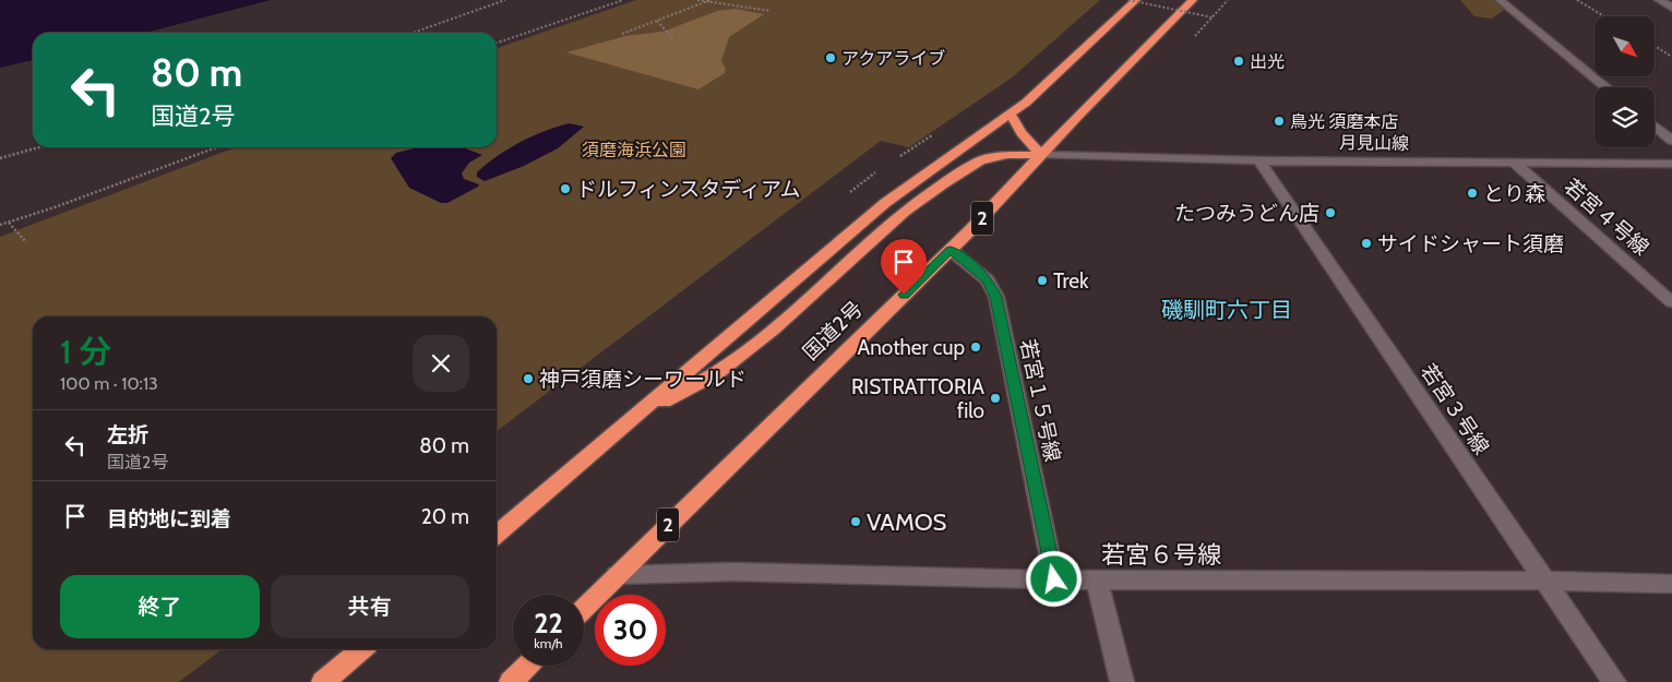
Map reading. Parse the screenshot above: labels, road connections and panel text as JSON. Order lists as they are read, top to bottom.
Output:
{
  "streets": {
    "highway": ["2", "国道2号"],
    "street": [
      "月見山線",
      "若宮４号線",
      "若宮１５号線",
      "若宮３号線",
      "若宮６号線"
    ]
  },
  "crossings": [
    ["月見山線", "若宮４号線"],
    ["月見山線", "2"],
    ["月見山線", "国道2号"],
    ["月見山線", "若宮３号線"],
    ["2", "国道2号"],
    ["国道2号", "若宮１５号線"],
    ["国道2号", "若宮６号線"],
    ["若宮１５号線", "若宮６号線"],
    ["若宮３号線", "若宮６号線"]
  ],
  "districts": ["磯馴町六丁目"],
  "parks": ["須磨海浜公園"],
  "places": [
    "アクアライブ",
    "出光",
    "鳥光 須磨本店",
    "ドルフィンスタディアム",
    "とり森",
    "たつみうどん店",
    "サイドシャート須磨",
    "Trek",
    "Another cup",
    "神戸須磨シーワールド",
    "RISTRATTORIA filo",
    "VAMOS"
  ],
  "north": "bottom right",
  "page": {
    "turn": ["80 m", "国道2号"],
    "heading": ["1 分", "100 m · 10:13"],
    "list": [
      {
        "name": "左折",
        "note": "国道2号",
        "value": "80 m"
      },
      {
        "name": "目的地に到着",
        "value": "20 m"
      }
    ],
    "buttons": ["終了", "共有"],
    "speed": "22 km/h",
    "limit": "30"
  }
}
